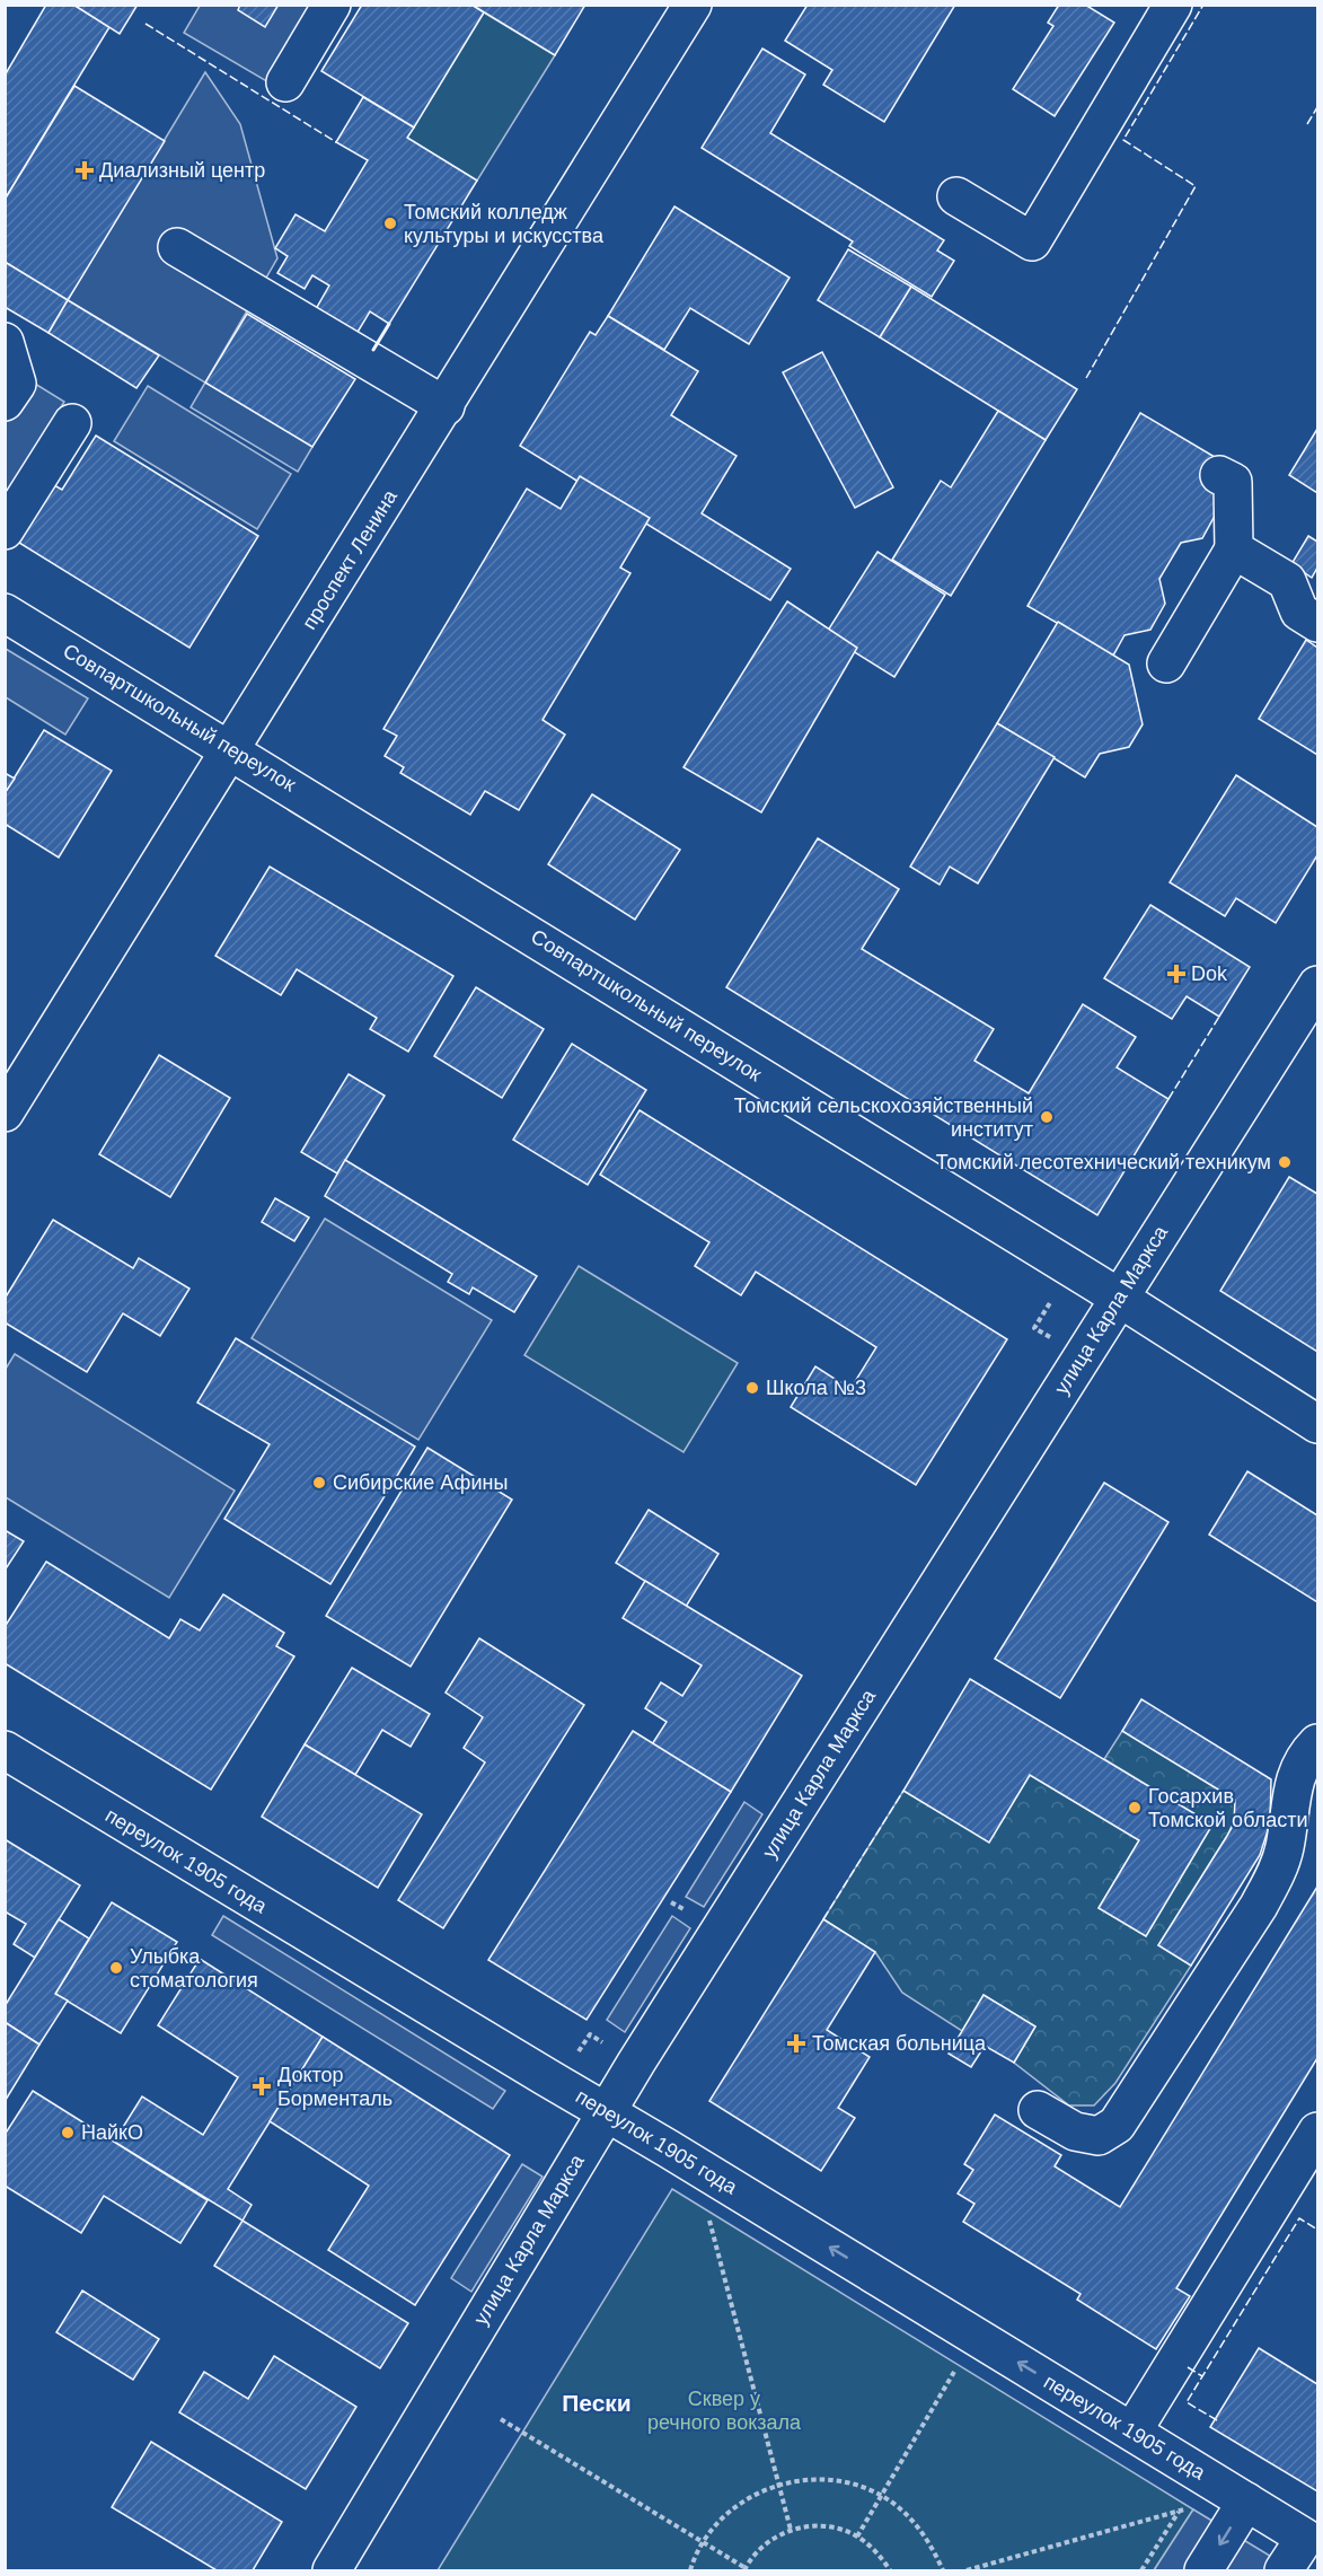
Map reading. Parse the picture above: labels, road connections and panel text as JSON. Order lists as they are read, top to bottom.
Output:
{
  "streets": {
    "street": [
      "проспект Ленина",
      "Совпартшкольный переулок",
      "улица Карла Маркса",
      "переулок 1905 года"
    ]
  },
  "crossings": [
    ["проспект Ленина", "Совпартшкольный переулок"],
    ["Совпартшкольный переулок", "улица Карла Маркса"],
    ["улица Карла Маркса", "переулок 1905 года"]
  ],
  "one_way": ["переулок 1905 года"],
  "districts": ["Пески"],
  "parks": ["Сквер у речного вокзала"],
  "places": {
    "health": [
      "Диализный центр",
      "Dok",
      "Томская больница",
      "Доктор Борменталь"
    ],
    "other": [
      "Томский колледж культуры и искусства",
      "Томский сельскохозяйственный институт",
      "Томский лесотехнический техникум",
      "Школа №3",
      "Сибирские Афины",
      "Госархив Томской области",
      "Улыбка стоматология",
      "НайкО"
    ]
  }
}
